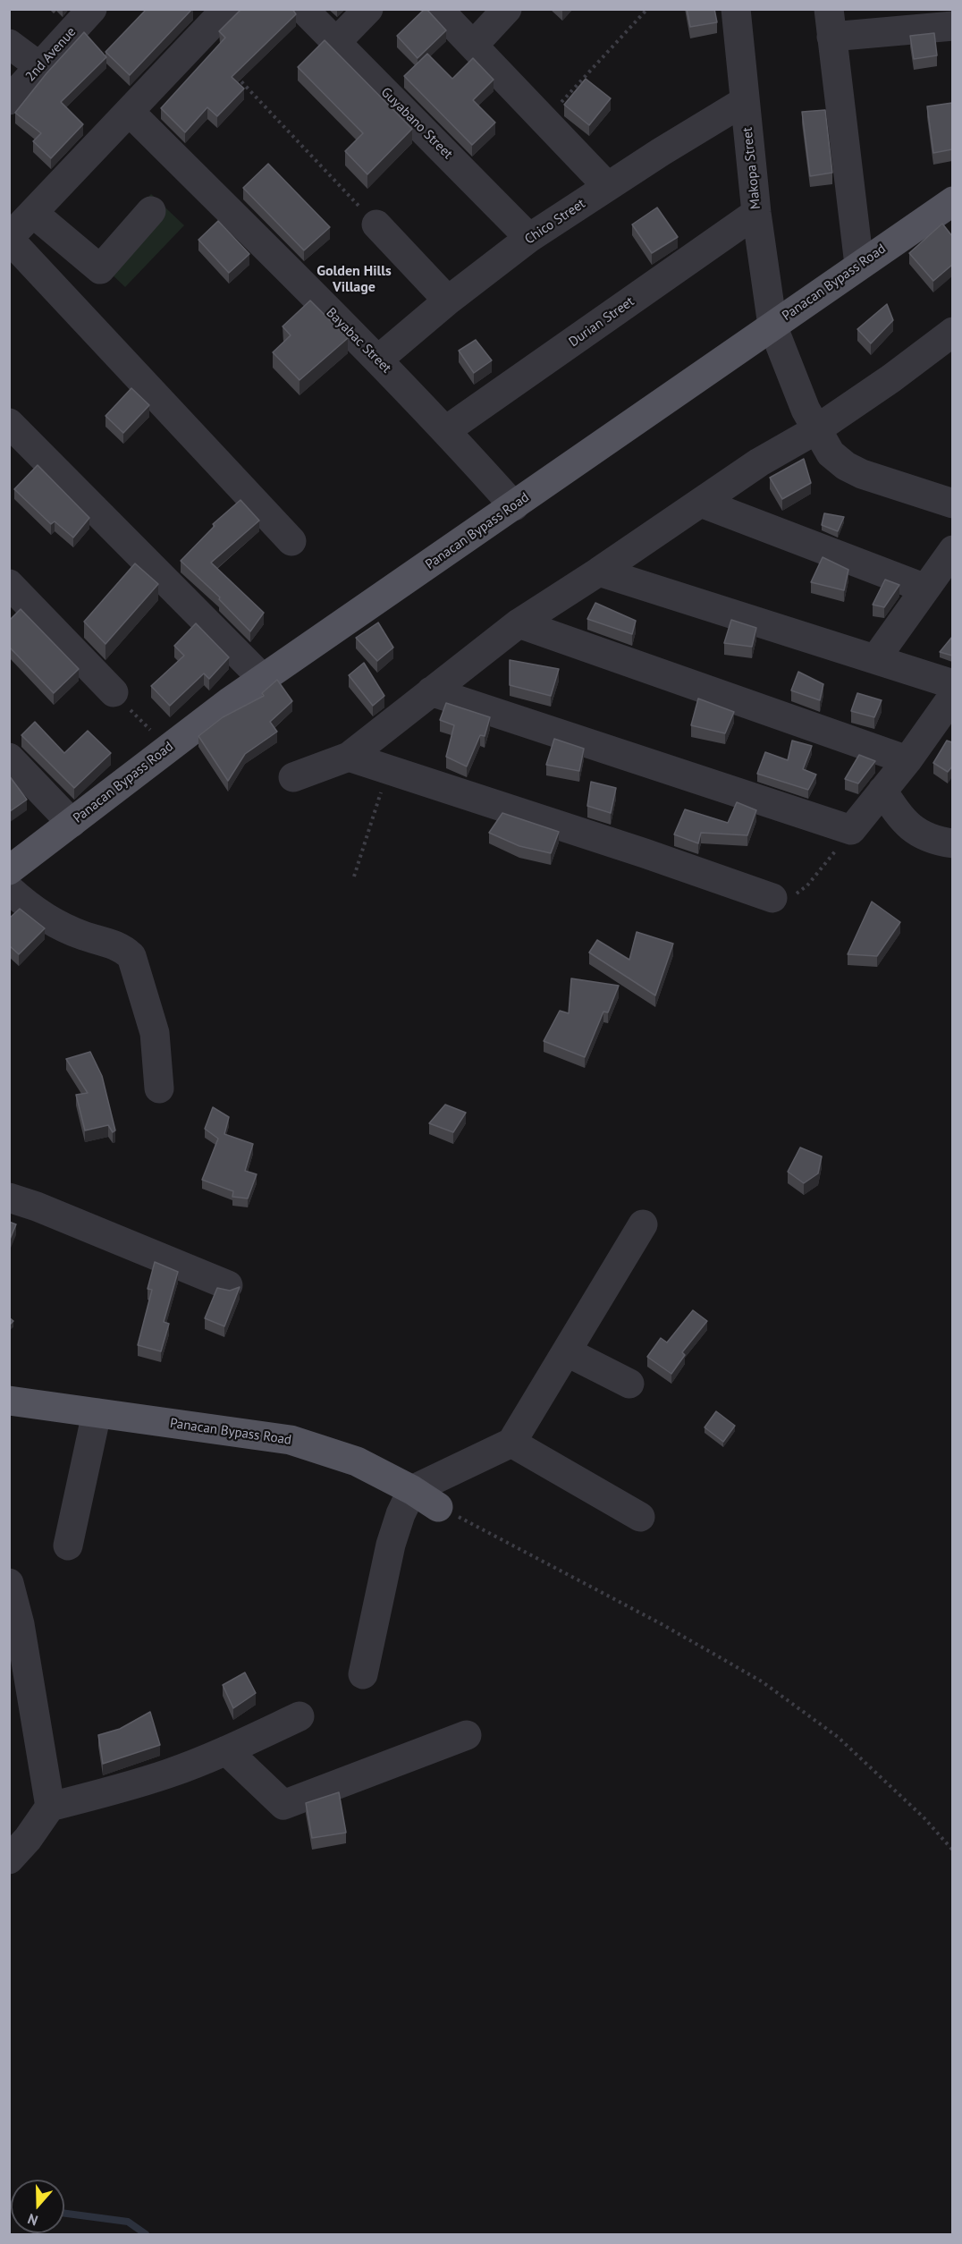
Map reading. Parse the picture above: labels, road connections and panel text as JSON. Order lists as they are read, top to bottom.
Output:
{
  "streets": {
    "main road": ["Panacan Bypass Road"],
    "street": [
      "2nd Avenue",
      "Guyabano Street",
      "Makopa Street",
      "Chico Street",
      "Durian Street",
      "Bayabac Street"
    ]
  },
  "crossings": [
    ["Guyabano Street", "Chico Street"],
    ["Makopa Street", "Chico Street"],
    ["Makopa Street", "Panacan Bypass Road"],
    ["Makopa Street", "Durian Street"],
    ["Chico Street", "Bayabac Street"],
    ["Panacan Bypass Road", "Bayabac Street"],
    ["Durian Street", "Bayabac Street"]
  ],
  "districts": ["Golden Hills Village"],
  "north": "bottom"
}
